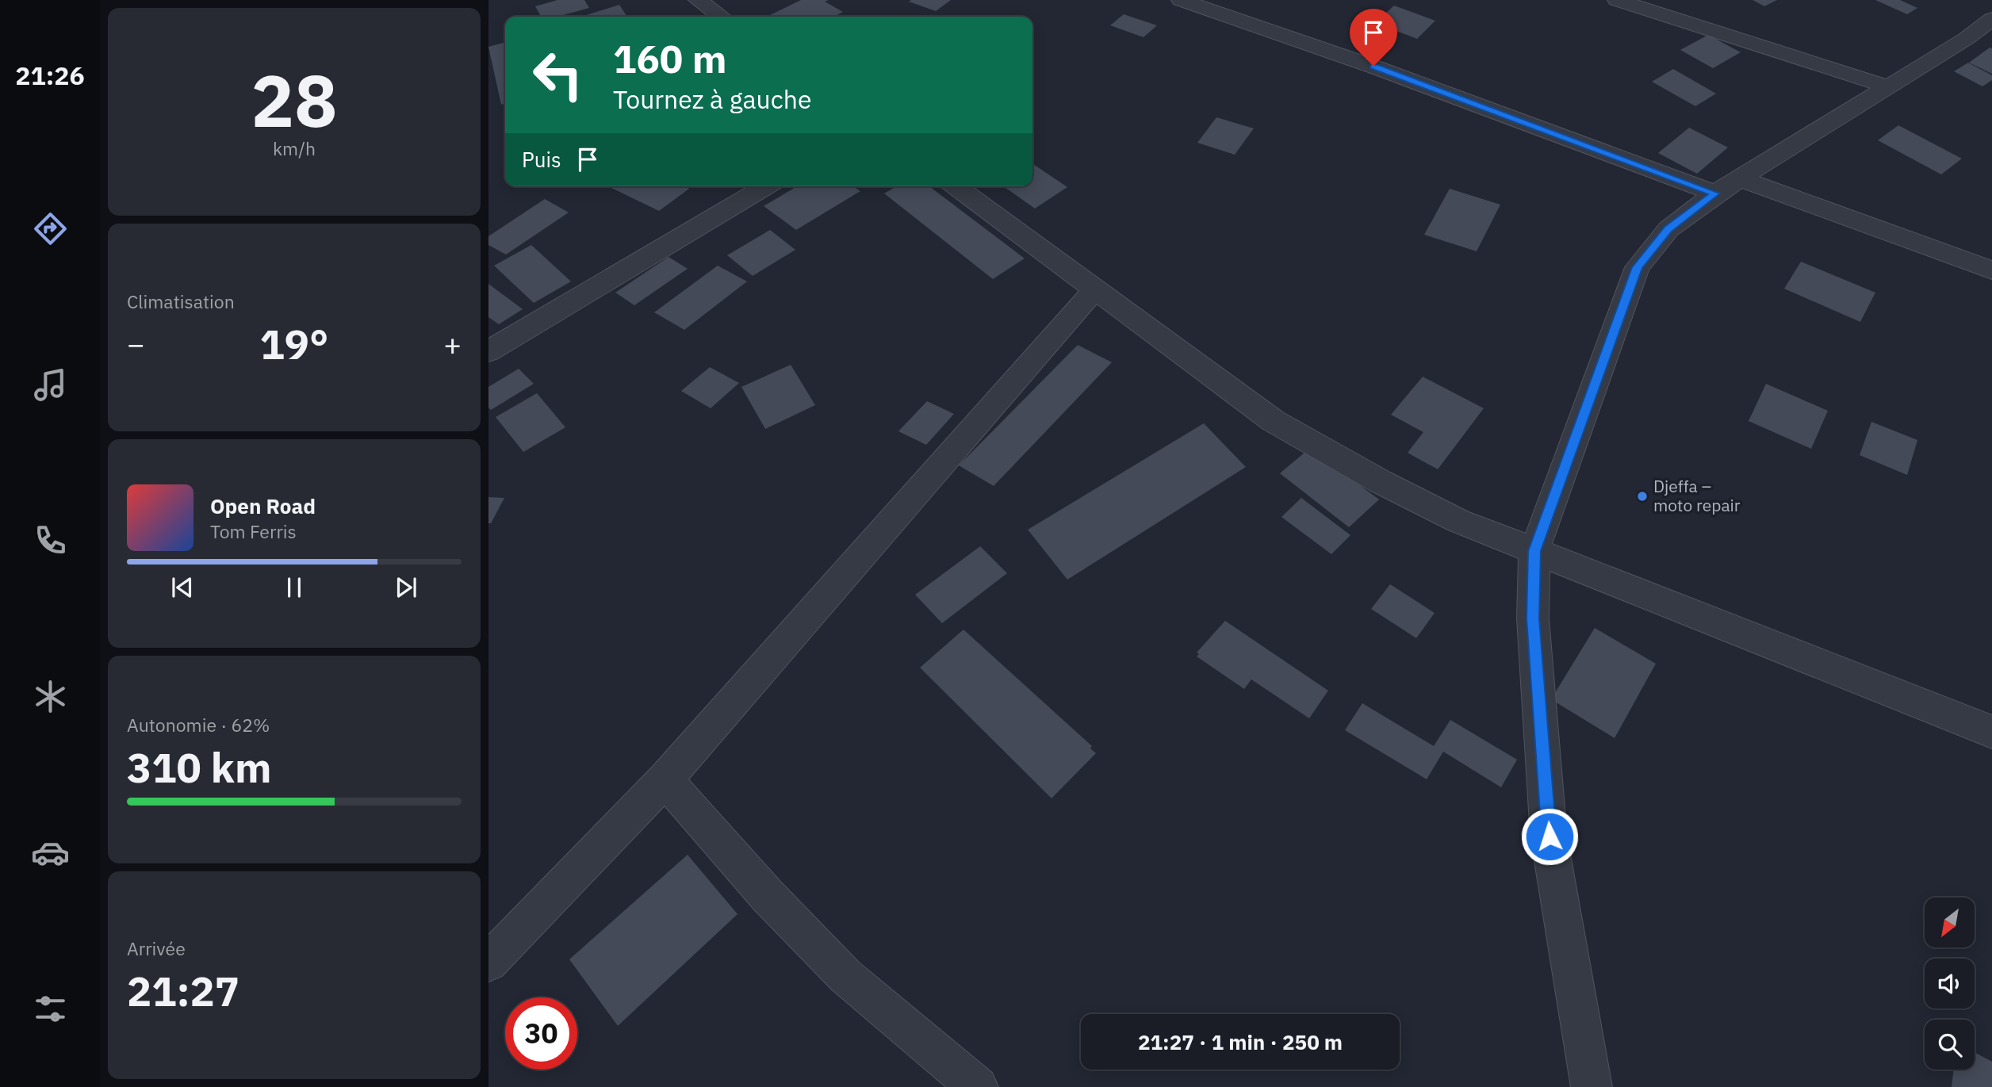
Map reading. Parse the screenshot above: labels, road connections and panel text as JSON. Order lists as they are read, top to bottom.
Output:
{
  "places": ["Djeffa – moto repair"],
  "north": "bottom left",
  "page": {
    "tabs": "21:26",
    "tile": [
      ["28", "km/h"],
      "Climatisation",
      ["Autonomie · 62%", "310 km"],
      ["Arrivée", "21:27"]
    ],
    "turn": ["160 m", "Tournez à gauche"],
    "then": "Puis",
    "heat": ["−", "19°", "+"],
    "song": ["Open Road", "Tom Ferris"],
    "limit": "30",
    "trip": "21:27 · 1 min · 250 m"
  }
}
